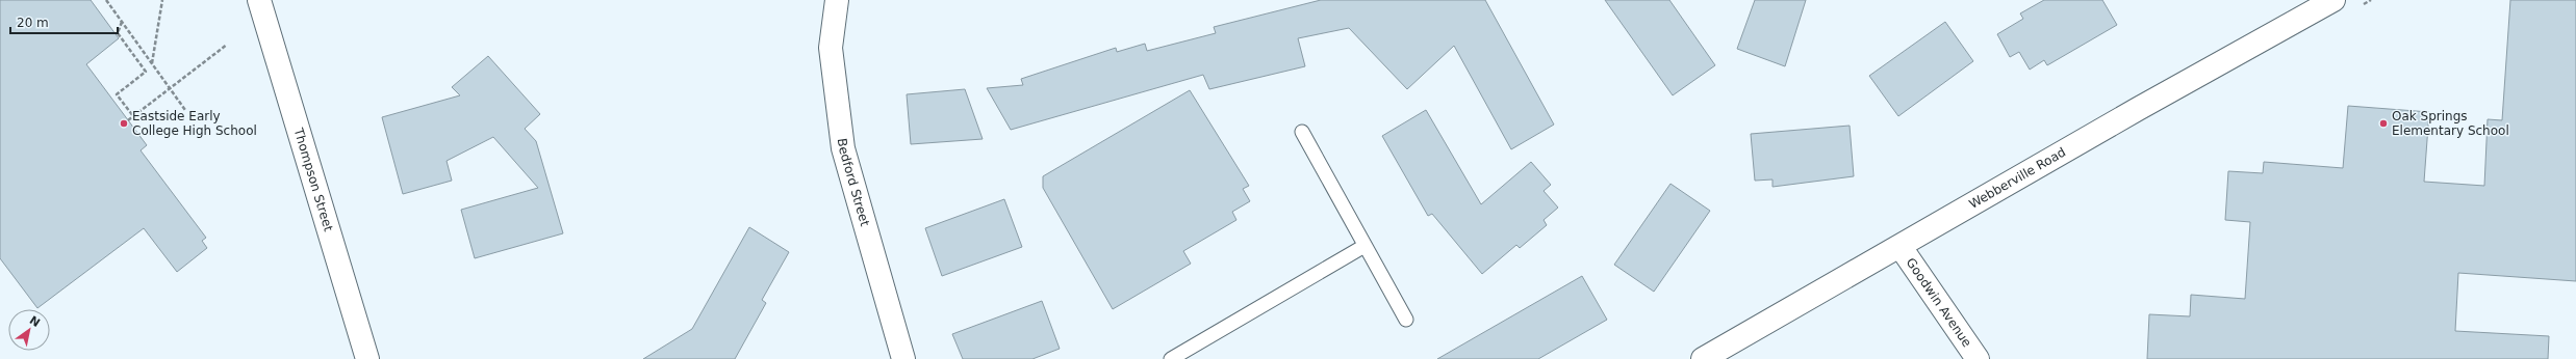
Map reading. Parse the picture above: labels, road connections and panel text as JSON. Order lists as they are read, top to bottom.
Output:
{
  "streets": {
    "street": [
      "Webberville Road",
      "Thompson Street",
      "Bedford Street",
      "Goodwin Avenue"
    ]
  },
  "crossings": [
    ["Webberville Road", "Goodwin Avenue"]
  ],
  "places": ["Eastside Early College High School", "Oak Springs Elementary School"],
  "scale_bar": "20 m",
  "north": "top right"
}
